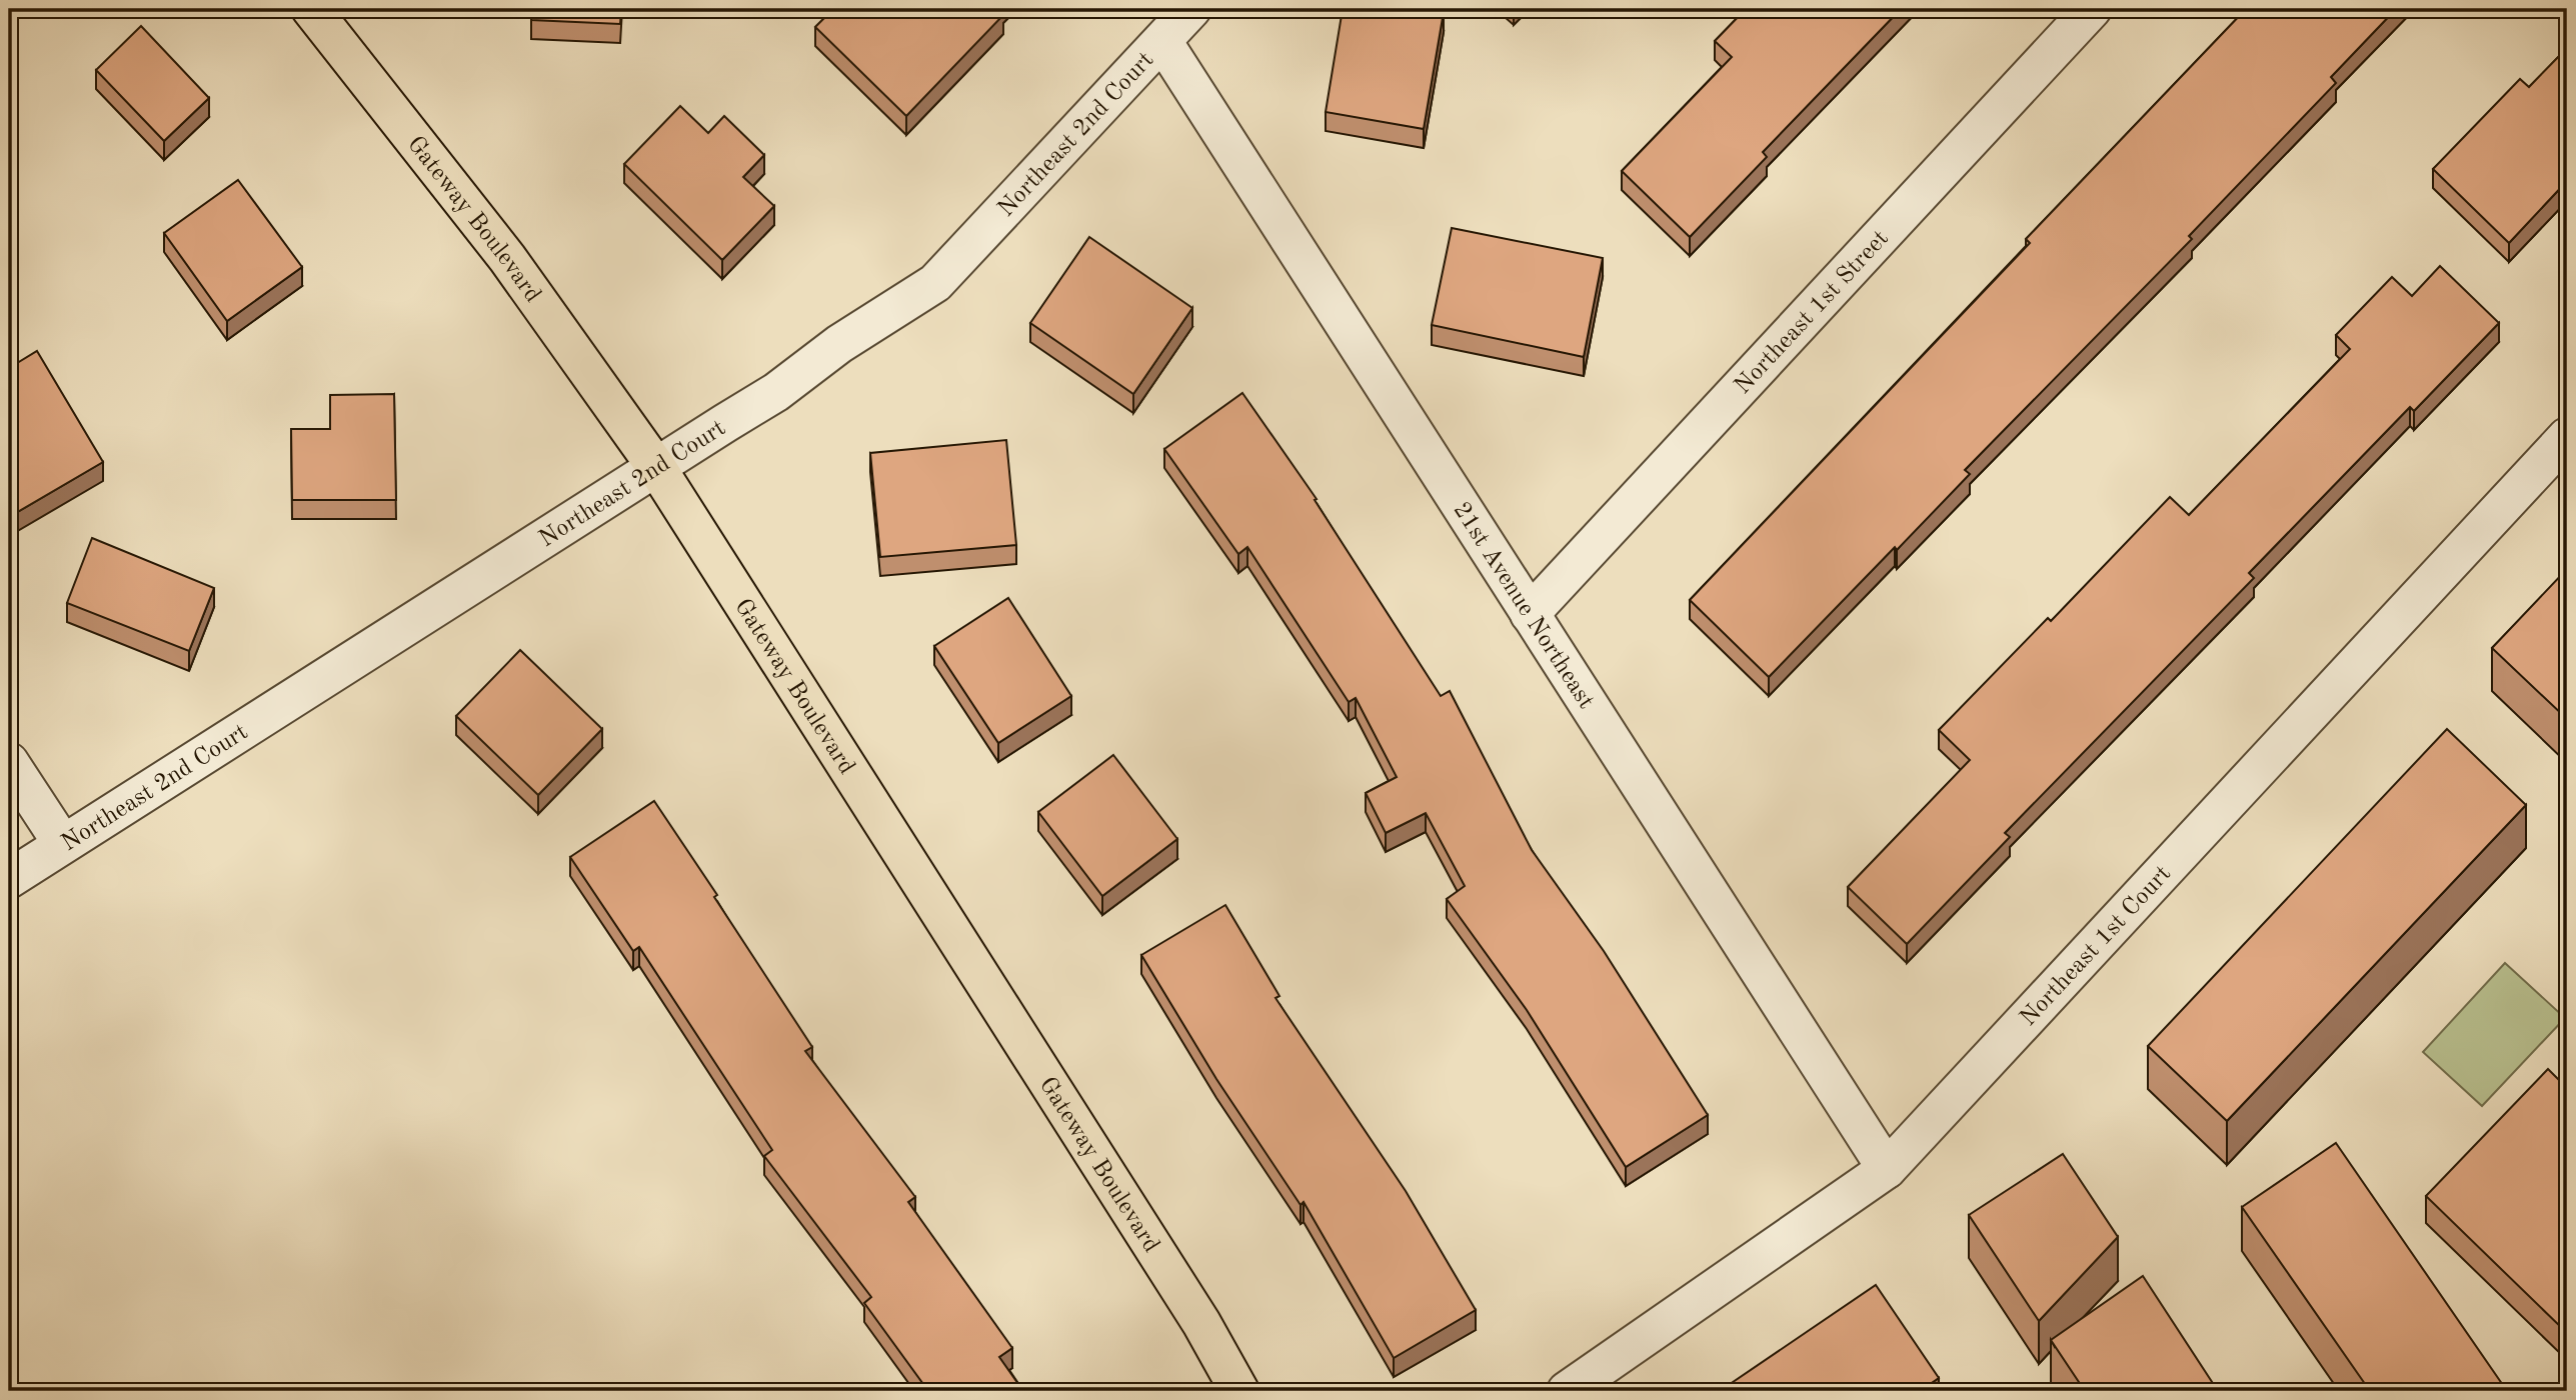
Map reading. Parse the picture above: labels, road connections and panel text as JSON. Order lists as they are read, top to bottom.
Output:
{
  "streets": {
    "main road": ["Gateway Boulevard"],
    "street": [
      "Northeast 2nd Court",
      "Northeast 1st Street",
      "21st Avenue Northeast",
      "Northeast 1st Court"
    ]
  },
  "crossings": [
    ["Northeast 2nd Court", "Gateway Boulevard"],
    ["Northeast 2nd Court", "21st Avenue Northeast"],
    ["Northeast 1st Street", "21st Avenue Northeast"],
    ["21st Avenue Northeast", "Northeast 1st Court"]
  ]
}
